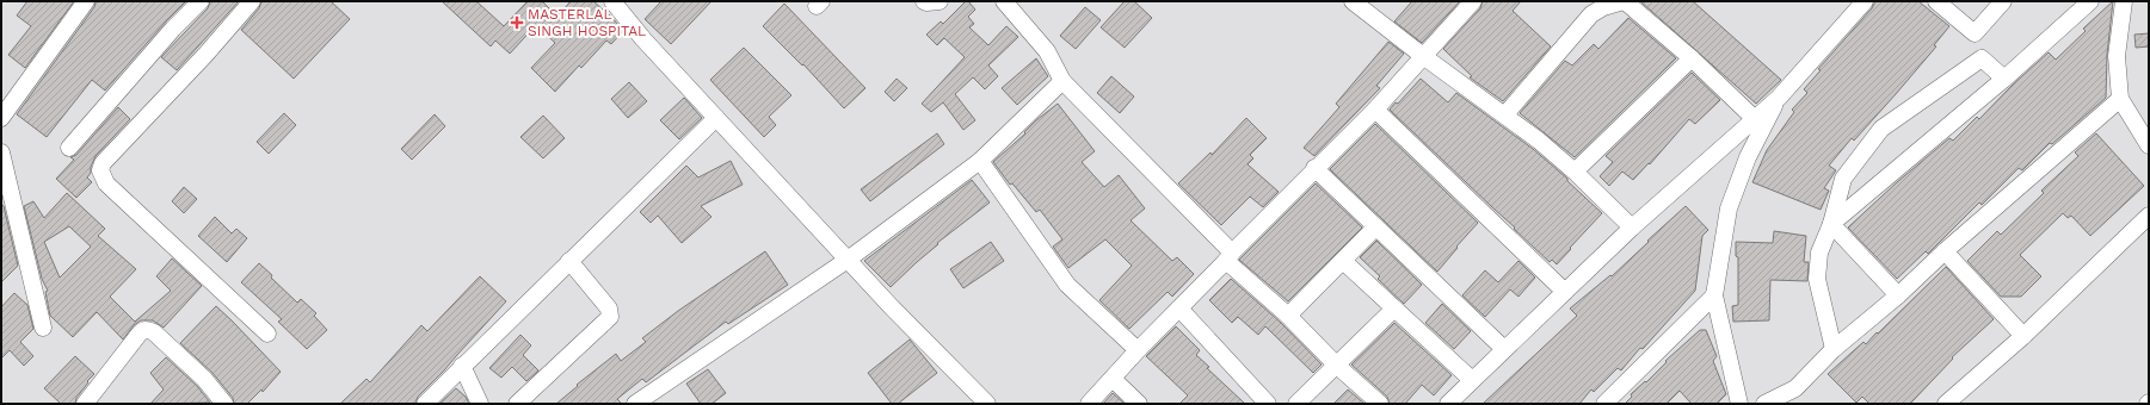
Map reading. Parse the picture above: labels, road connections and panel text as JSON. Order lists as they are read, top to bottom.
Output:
{
  "places": {
    "health": ["MASTERLAL SINGH HOSPITAL"]
  }
}
